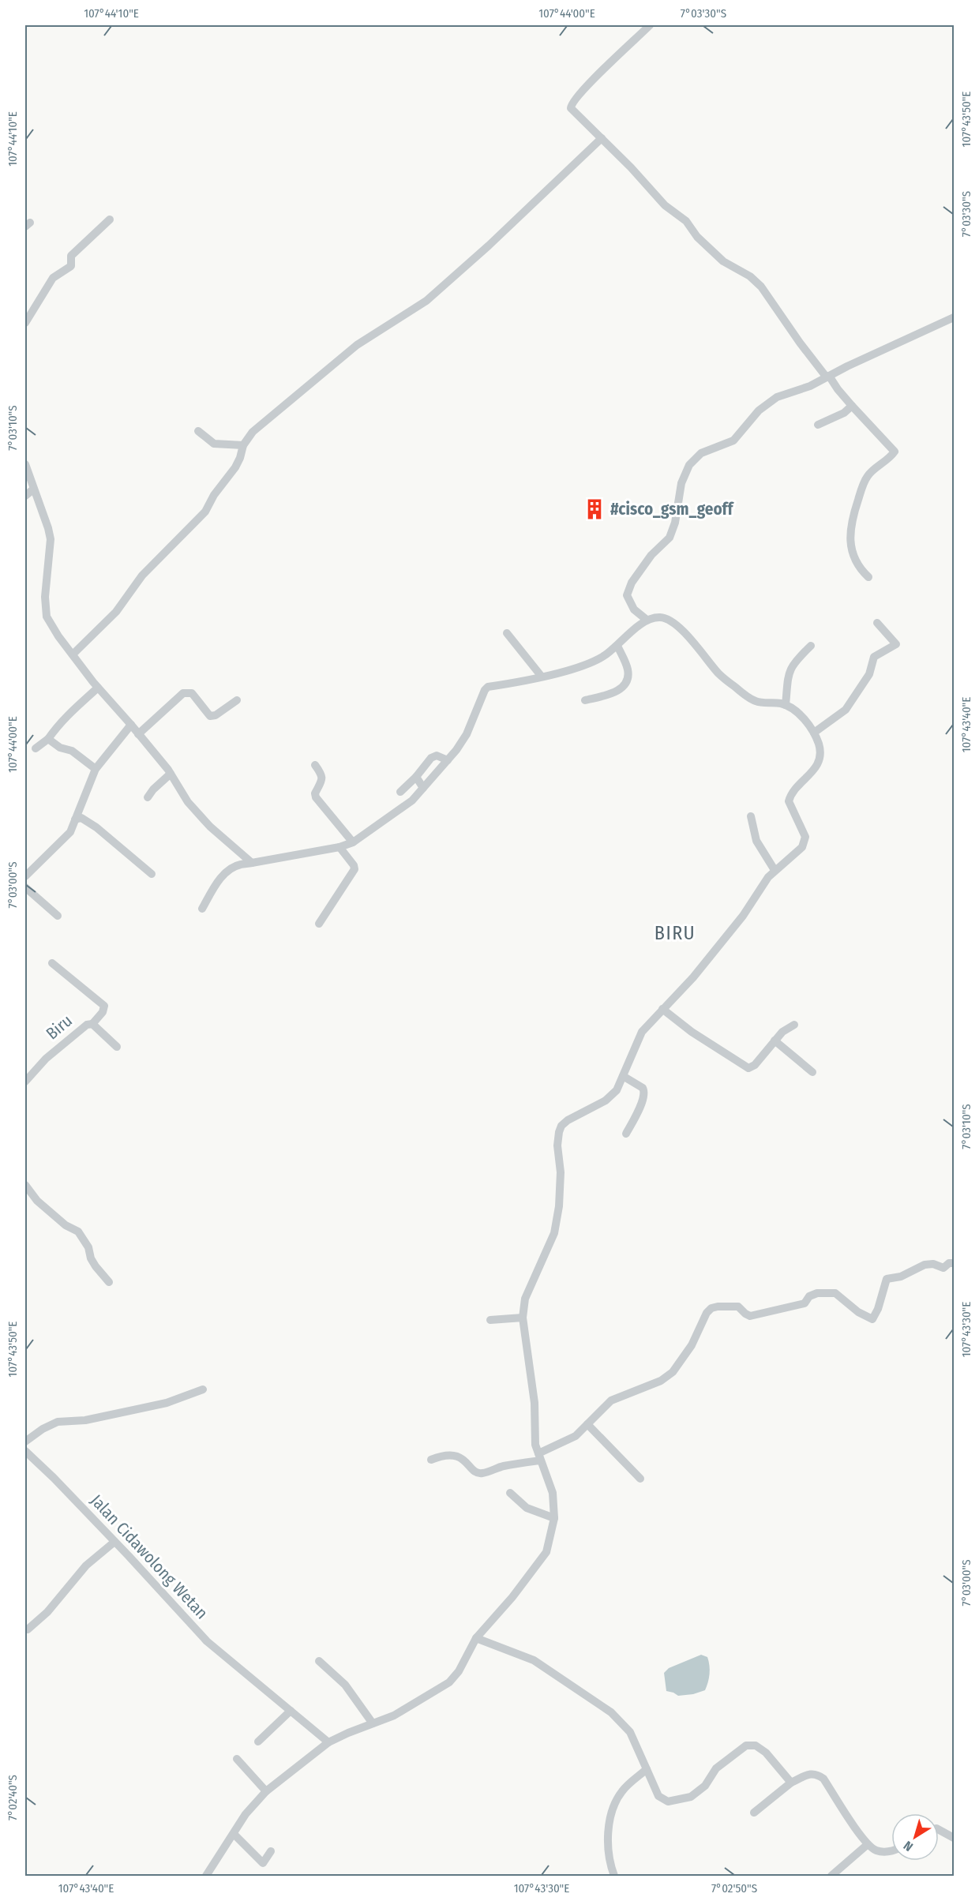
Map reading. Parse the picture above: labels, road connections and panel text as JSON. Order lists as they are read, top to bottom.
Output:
{
  "streets": {
    "street": ["Biru", "Jalan Cidawolong Wetan"]
  },
  "districts": ["BIRU"],
  "places": {
    "building": ["#cisco_gsm_geoff"]
  },
  "north": "bottom left",
  "coordinates": [
    "107°44'10\"E",
    "107°44'00\"E",
    "7°03'30\"S",
    "107°43'50\"E",
    "7°03'10\"S",
    "107°43'40\"E",
    "7°03'00\"S",
    "107°43'30\"E",
    "7°02'40\"S",
    "7°02'50\"S"
  ]
}
